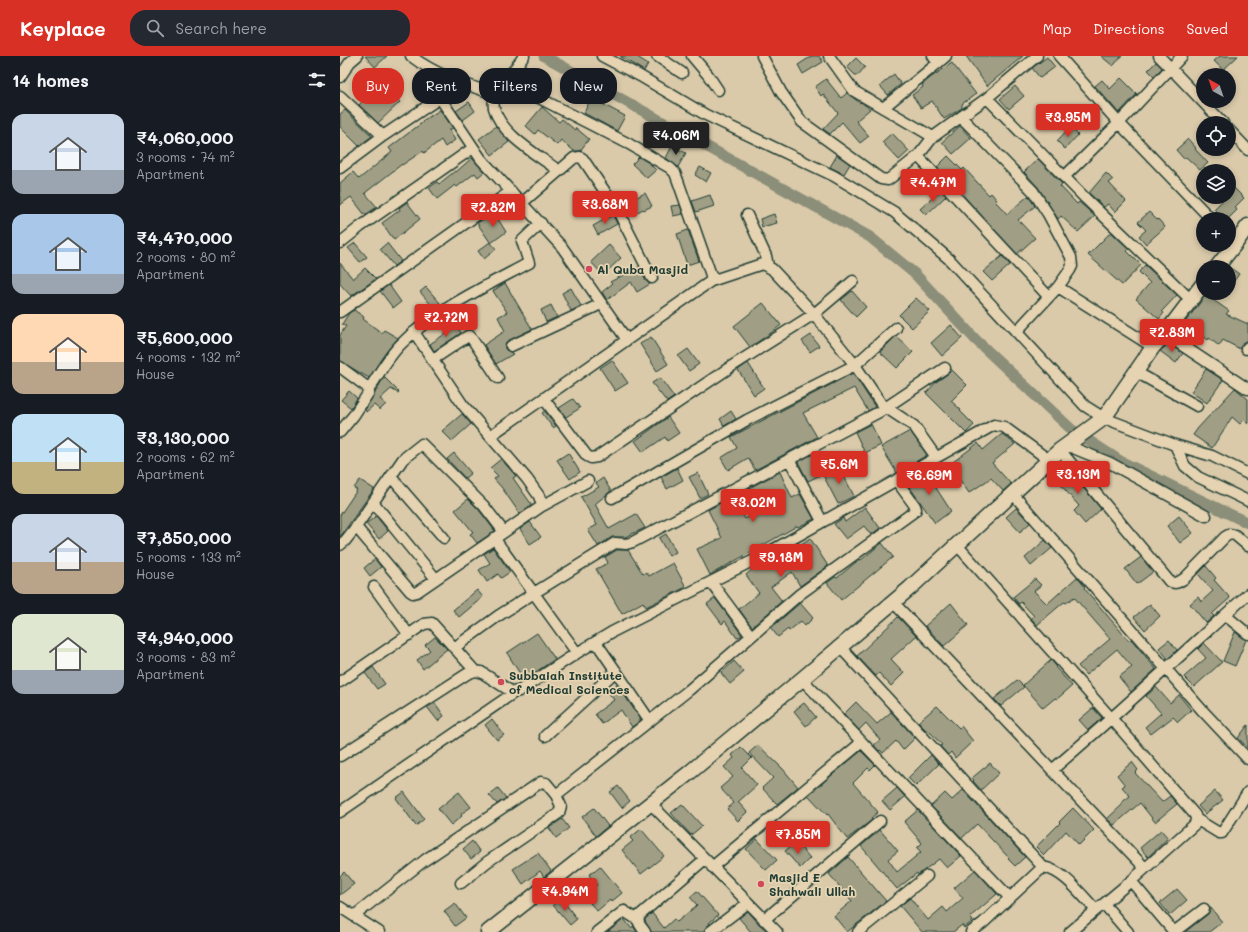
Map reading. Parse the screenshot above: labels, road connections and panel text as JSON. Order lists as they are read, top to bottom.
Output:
{
  "places": ["Al Quba Masjid", "Subbaiah Institute of Medical Sciences", "Masjid E Shahwali Ullah"],
  "north": "top left",
  "page": {
    "header": "Keyplace",
    "search": "Search here",
    "nav": ["Map", "Directions", "Saved"],
    "heading": "14 homes",
    "map_buttons": ["+", "−"],
    "chip": [
      "Buy",
      "Rent",
      "Filters",
      "New"
    ],
    "list": [
      {
        "name": "₹4,060,000",
        "note": "3 rooms · 74 m² · Apartment"
      },
      {
        "name": "₹4,470,000",
        "note": "2 rooms · 80 m² · Apartment"
      },
      {
        "name": "₹5,600,000",
        "note": "4 rooms · 132 m² · House"
      },
      {
        "name": "₹3,130,000",
        "note": "2 rooms · 62 m² · Apartment"
      },
      {
        "name": "₹7,850,000",
        "note": "5 rooms · 133 m² · House"
      },
      {
        "name": "₹4,940,000",
        "note": "3 rooms · 83 m² · Apartment"
      }
    ],
    "price": [
      "₹3.95M",
      "₹4.06M",
      "₹4.47M",
      "₹3.68M",
      "₹2.82M",
      "₹2.72M",
      "₹2.83M",
      "₹5.6M",
      "₹3.13M",
      "₹6.69M",
      "₹3.02M",
      "₹9.18M",
      "₹7.85M",
      "₹4.94M"
    ]
  }
}
